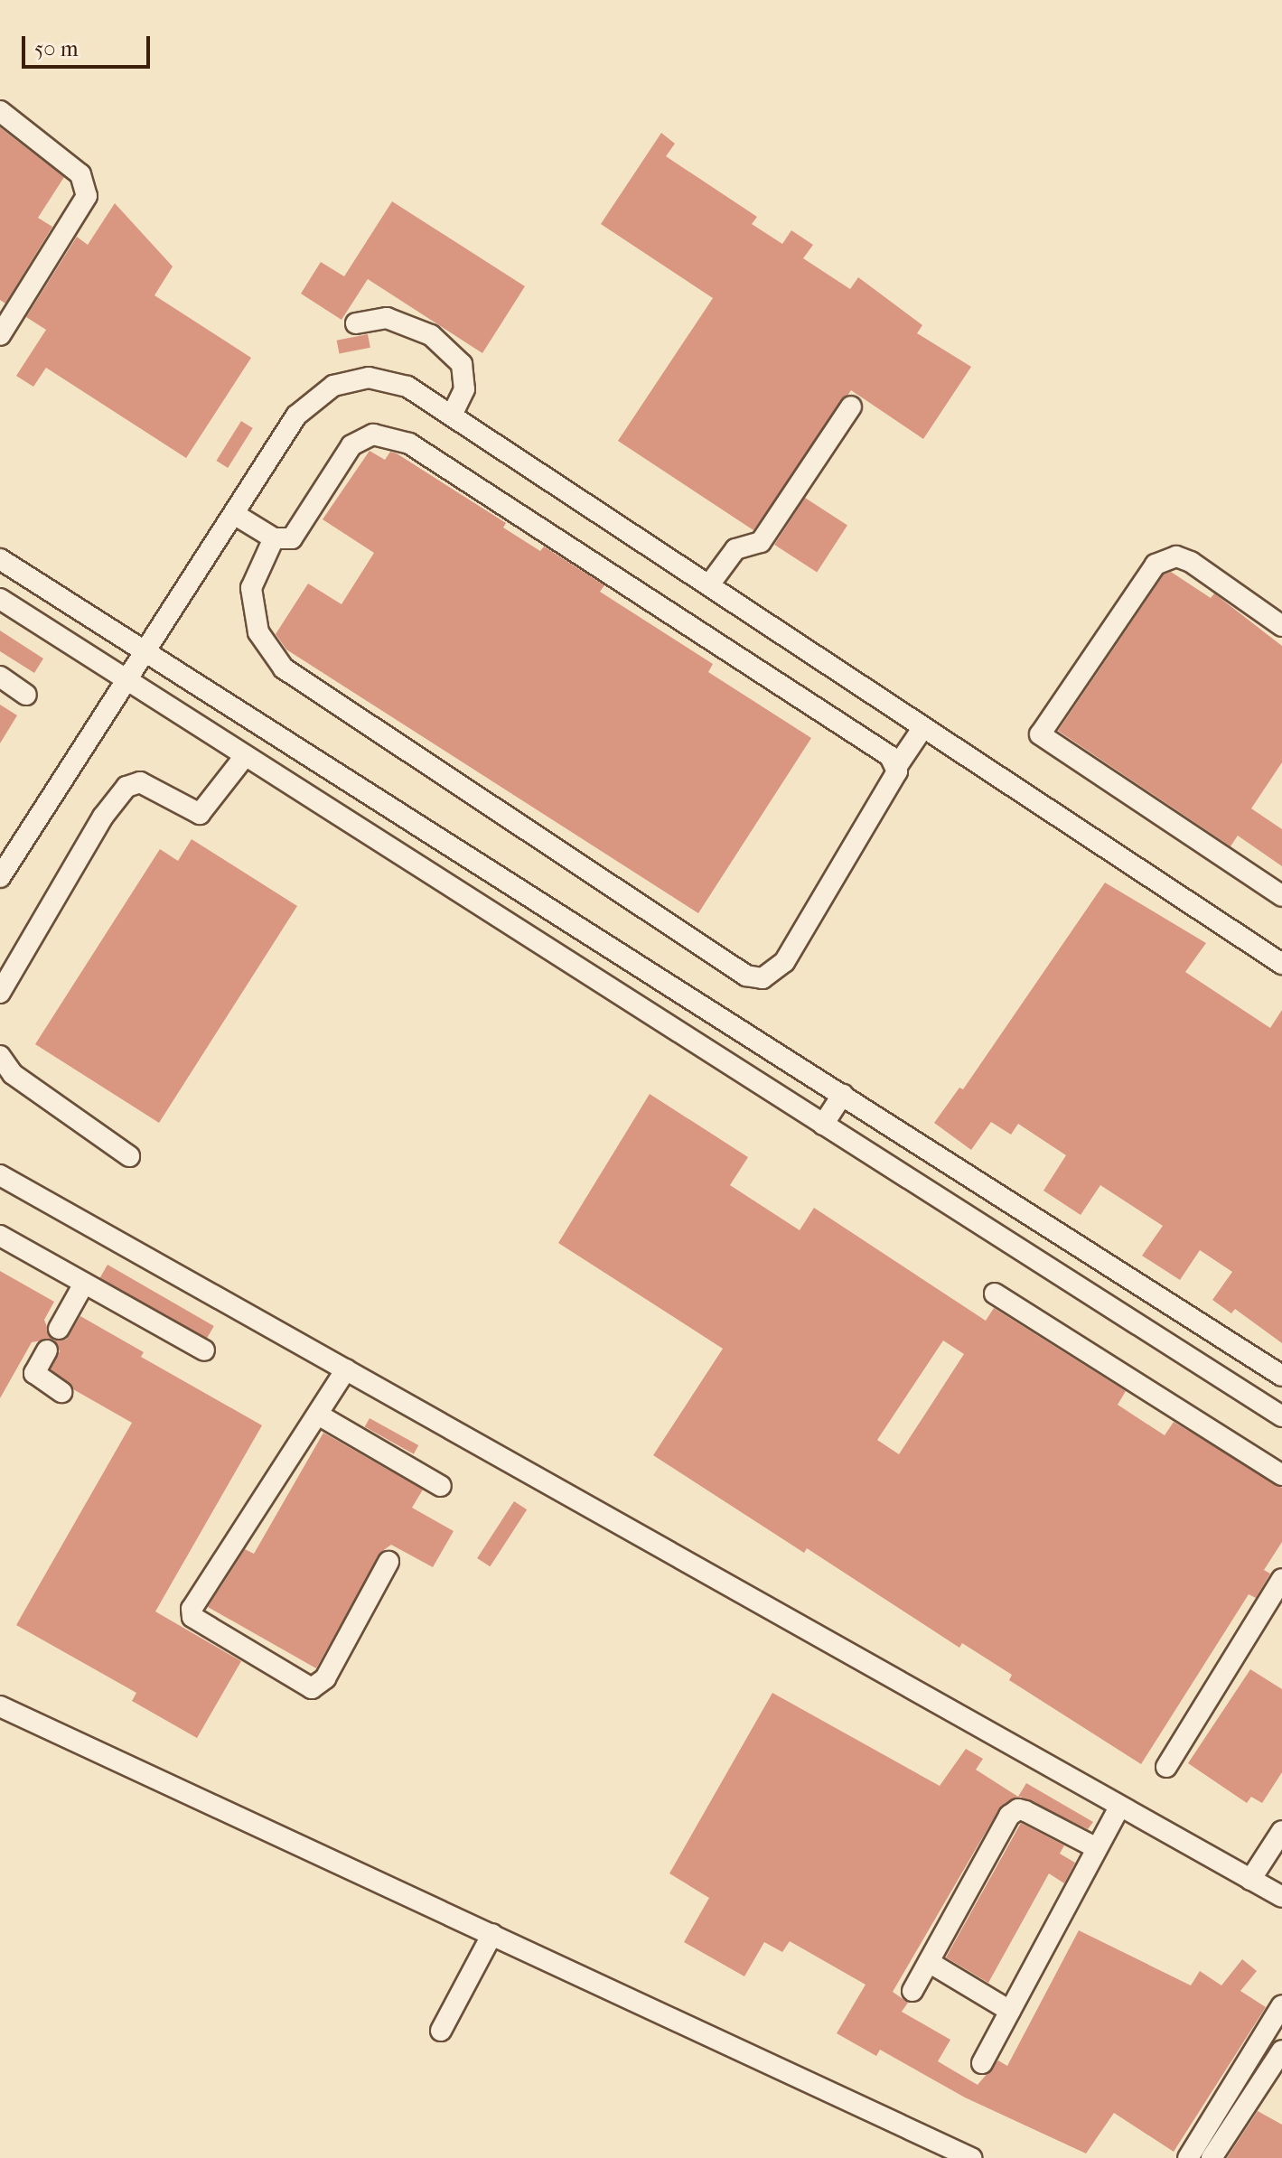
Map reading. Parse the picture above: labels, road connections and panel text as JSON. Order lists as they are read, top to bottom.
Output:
{
  "scale_bar": "50 m"
}
